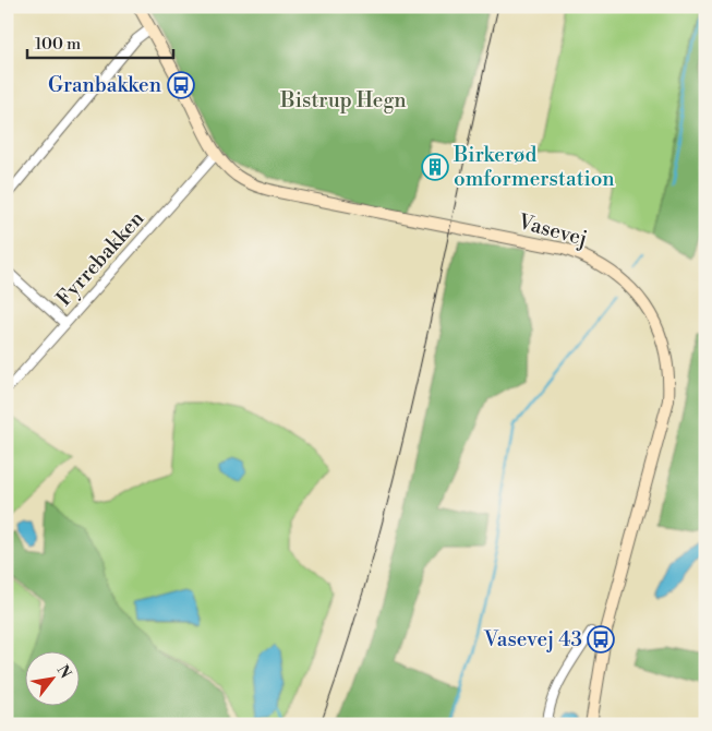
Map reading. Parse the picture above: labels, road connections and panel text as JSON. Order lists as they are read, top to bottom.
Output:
{
  "streets": {
    "street": ["Vasevej", "Fyrrebakken"]
  },
  "crossings": [
    ["Vasevej", "Fyrrebakken"]
  ],
  "parks": ["Bistrup Hegn"],
  "places": {
    "bus stop": ["Granbakken", "Vasevej 43"],
    "building": ["Birkerød omformerstation"]
  },
  "scale_bar": "100 m",
  "north": "top right"
}
